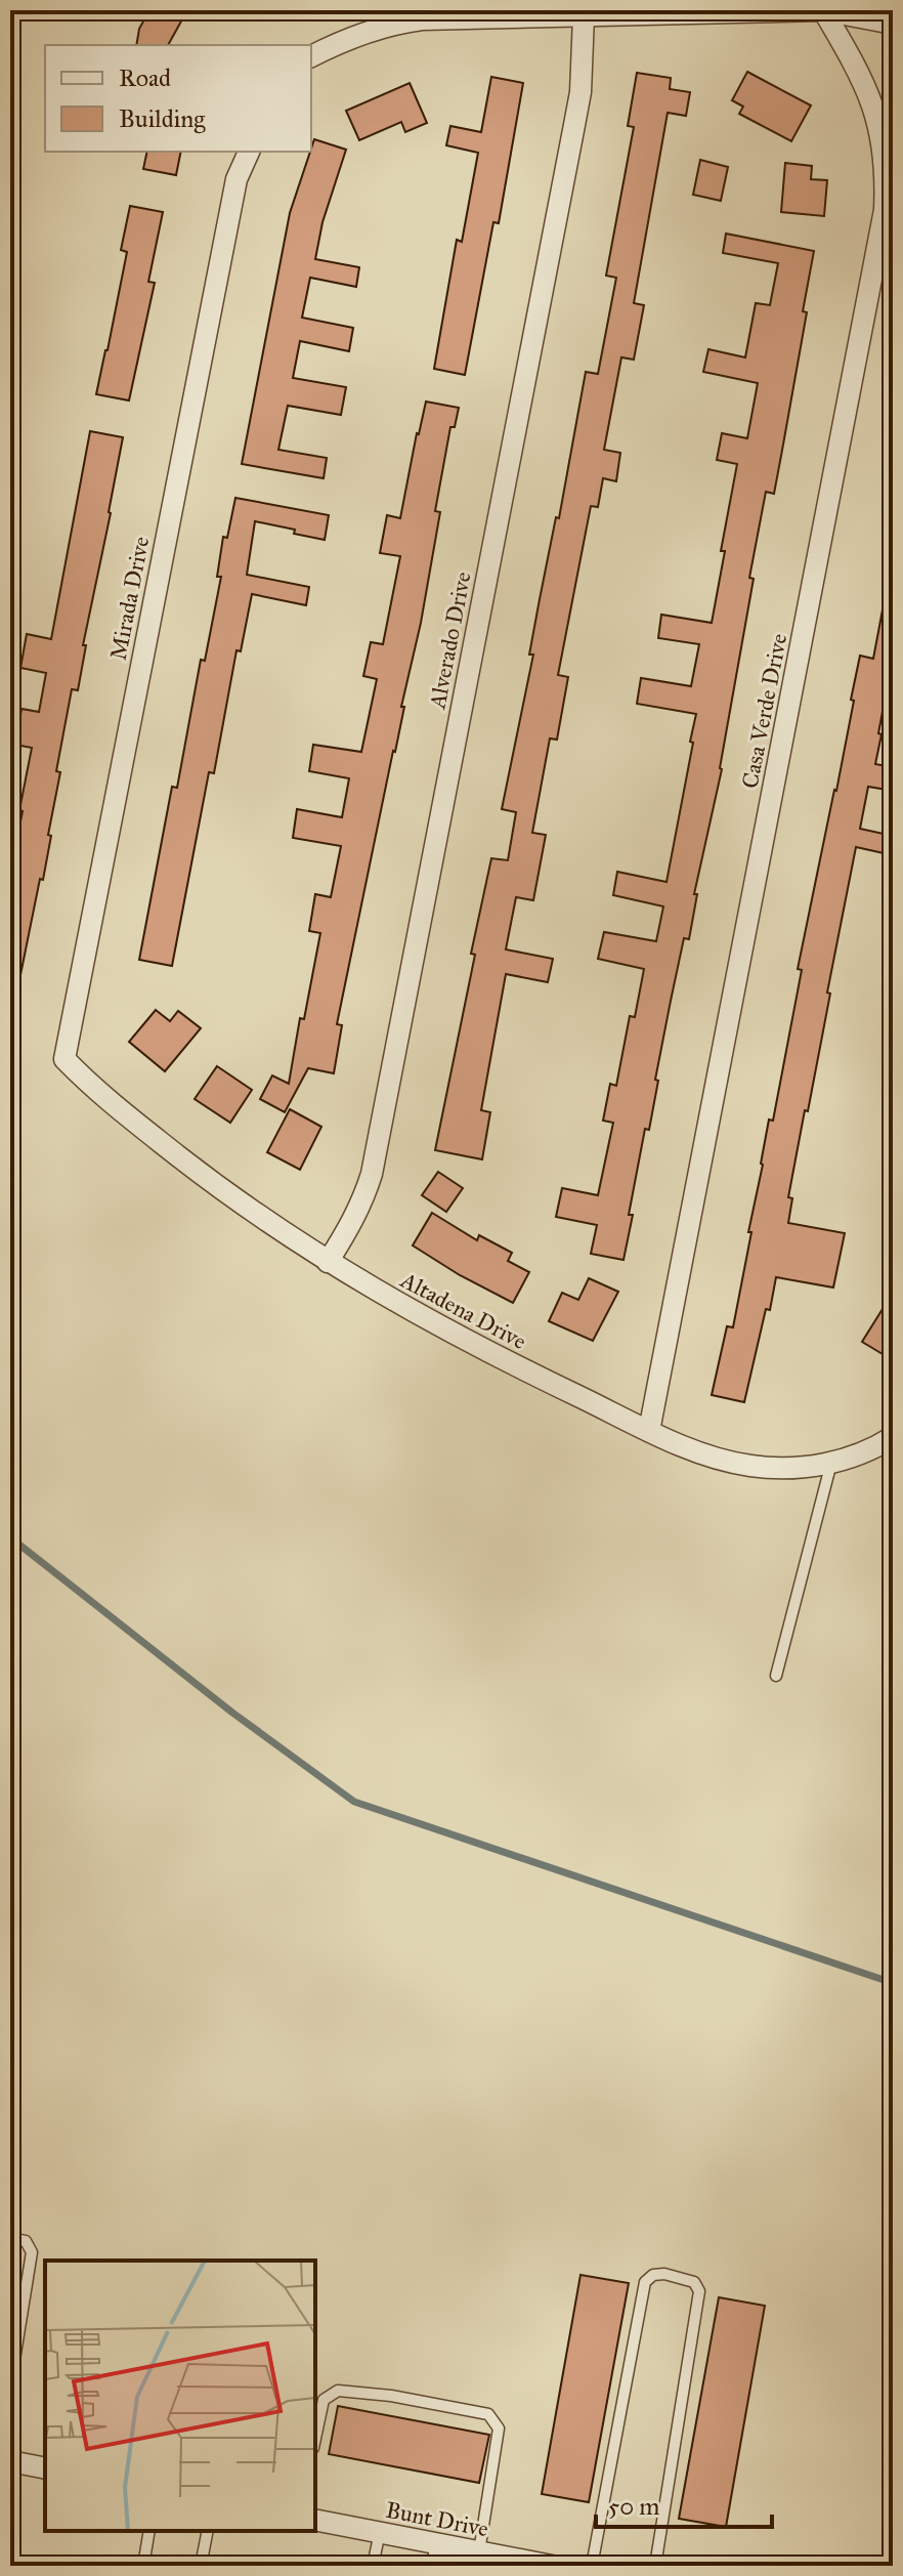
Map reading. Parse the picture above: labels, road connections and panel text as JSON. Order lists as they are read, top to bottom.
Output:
{
  "streets": {
    "street": [
      "Mirada Drive",
      "Alverado Drive",
      "Casa Verde Drive",
      "Altadena Drive",
      "Bunt Drive"
    ]
  },
  "crossings": [
    ["Mirada Drive", "Altadena Drive"],
    ["Alverado Drive", "Altadena Drive"],
    ["Casa Verde Drive", "Altadena Drive"]
  ],
  "legend": ["Road", "Building"],
  "scale_bar": "50 m"
}
